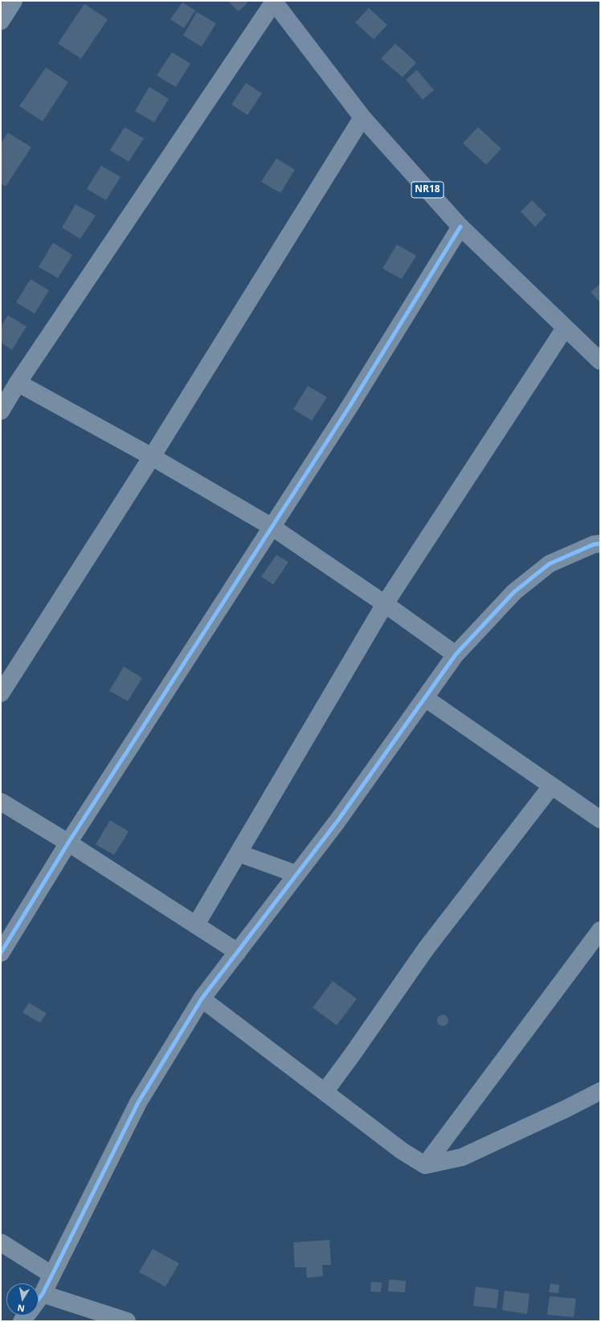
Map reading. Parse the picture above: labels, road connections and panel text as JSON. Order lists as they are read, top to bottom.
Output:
{
  "streets": {
    "main road": ["NR18"]
  },
  "north": "bottom"
}
